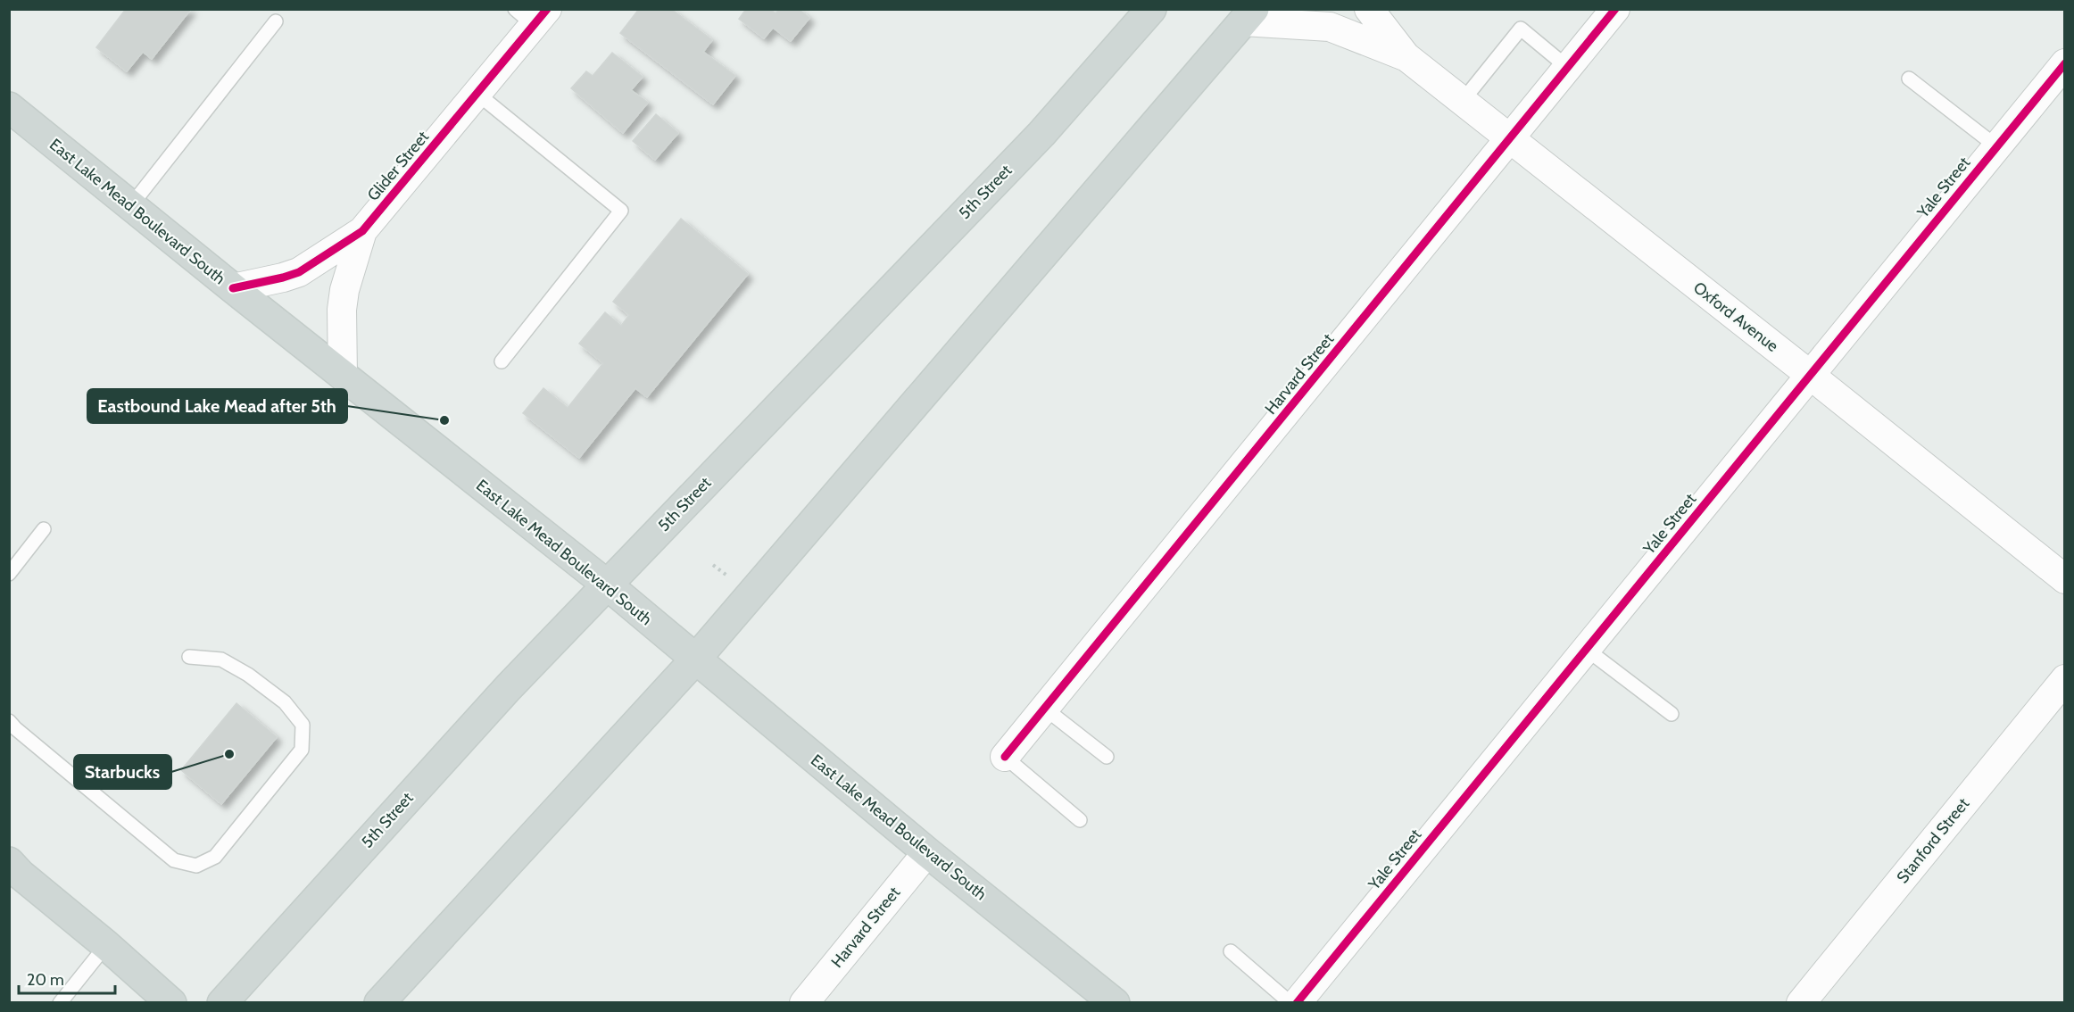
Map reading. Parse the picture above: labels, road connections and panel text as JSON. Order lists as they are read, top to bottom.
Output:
{
  "streets": {
    "main road": ["5th Street", "East Lake Mead Boulevard South"],
    "street": [
      "Glider Street",
      "Yale Street",
      "Oxford Avenue",
      "Harvard Street",
      "Stanford Street"
    ]
  },
  "crossings": [
    ["Glider Street", "East Lake Mead Boulevard South"],
    ["Yale Street", "Oxford Avenue"],
    ["5th Street", "East Lake Mead Boulevard South"],
    ["East Lake Mead Boulevard South", "Harvard Street"],
    ["Oxford Avenue", "Harvard Street"]
  ],
  "places": ["Eastbound Lake Mead after 5th", "Starbucks"],
  "scale_bar": "20 m"
}
